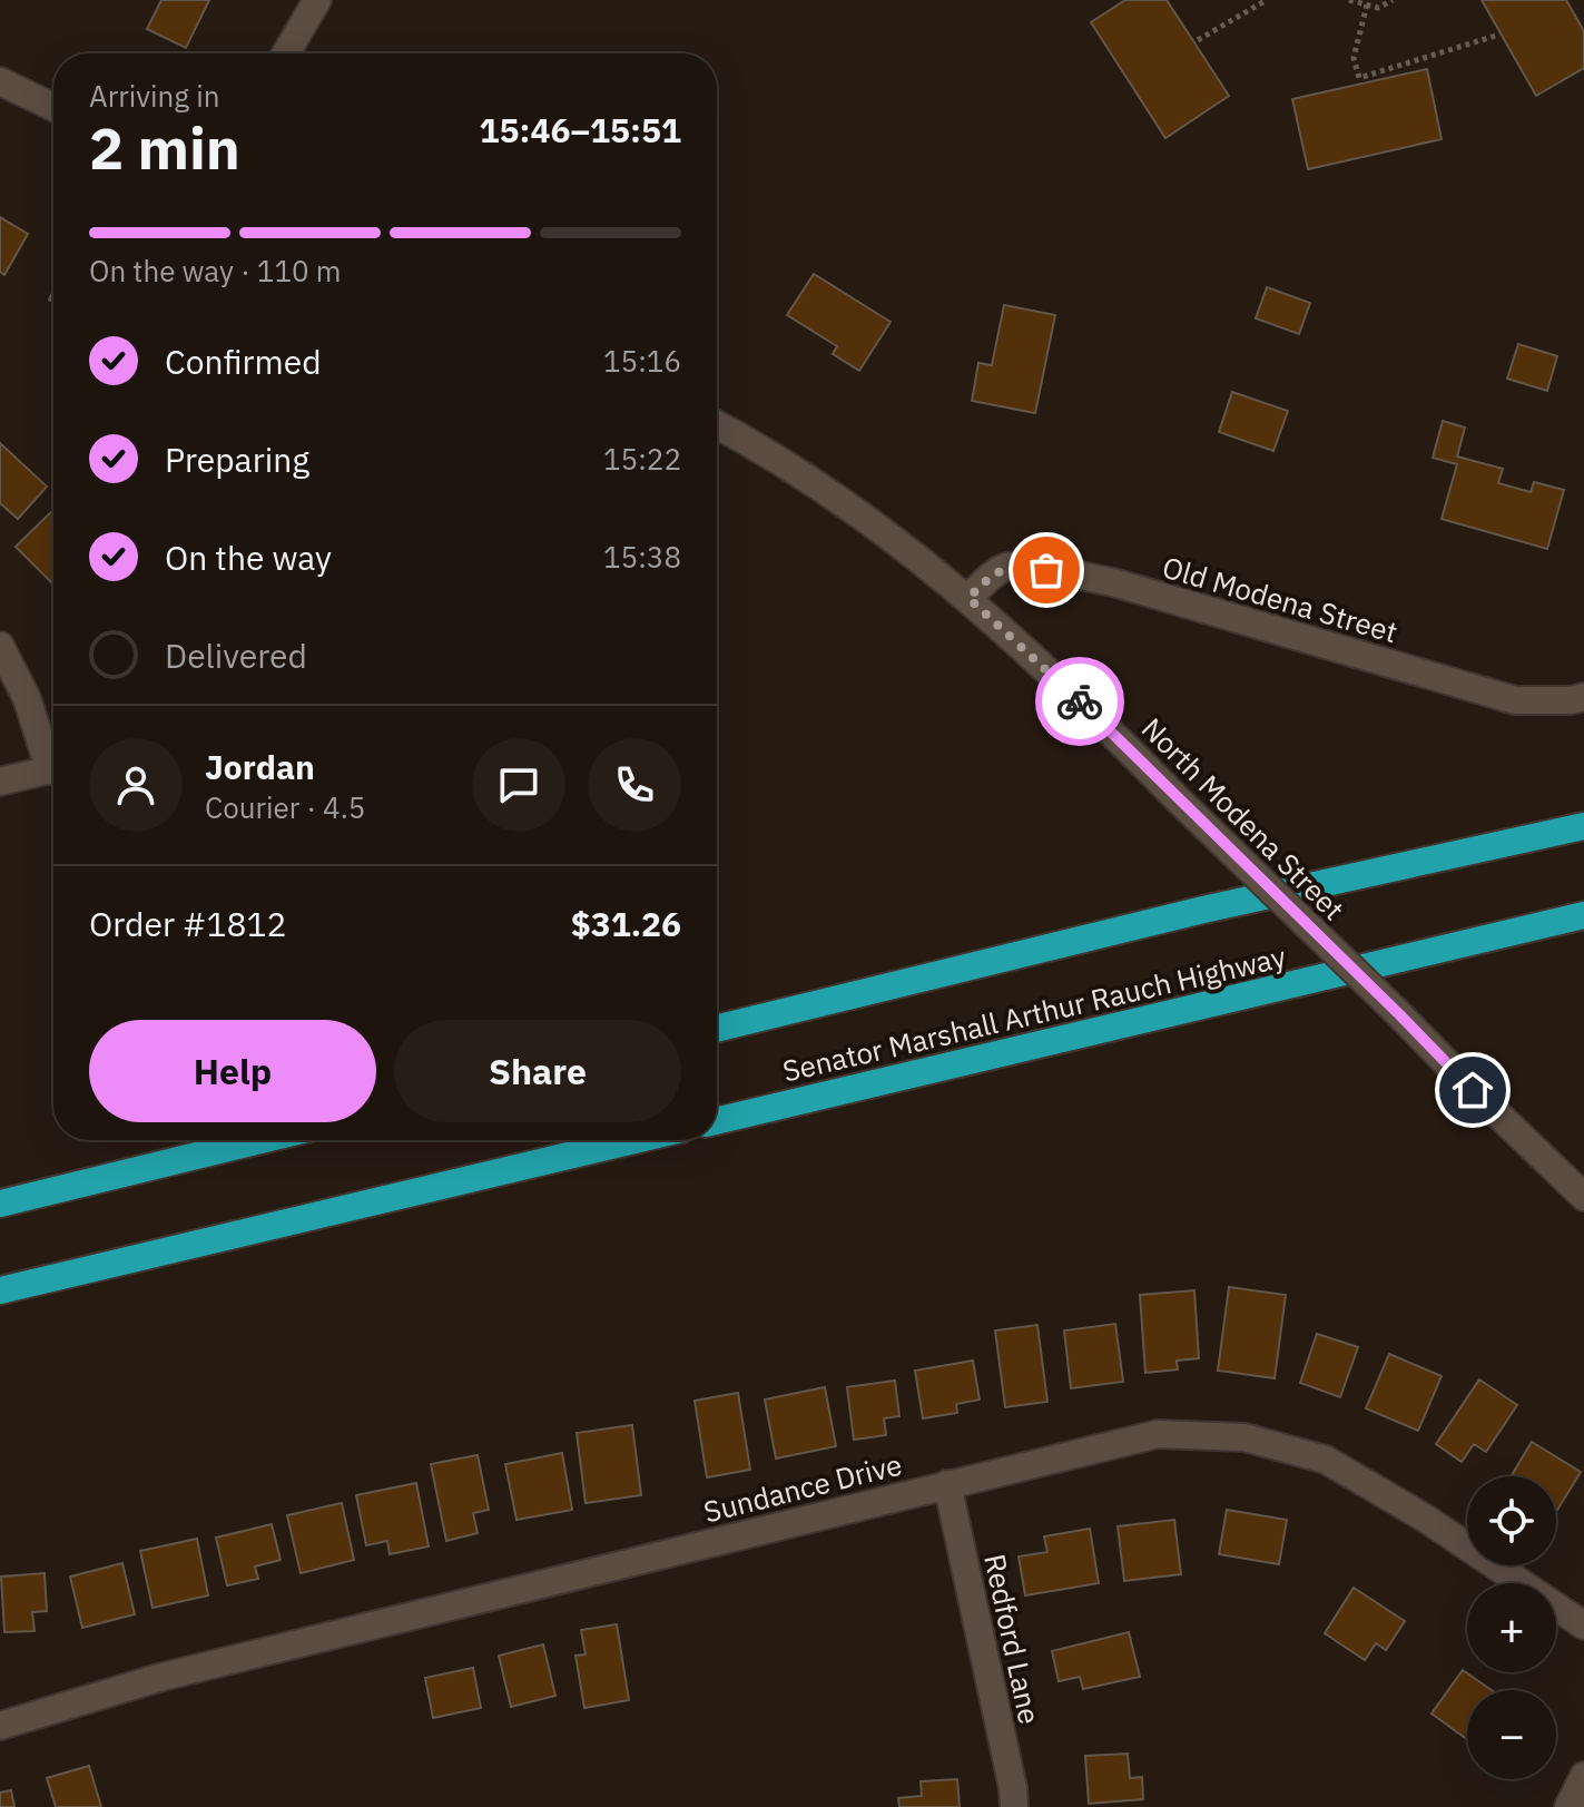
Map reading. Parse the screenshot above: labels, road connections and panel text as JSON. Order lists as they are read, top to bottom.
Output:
{
  "streets": {
    "highway": ["Senator Marshall Arthur Rauch Highway"],
    "street": [
      "Old Modena Street",
      "North Modena Street",
      "Sundance Drive",
      "Redford Lane"
    ]
  },
  "crossings": [
    ["Old Modena Street", "North Modena Street"],
    ["Sundance Drive", "Redford Lane"]
  ],
  "page": {
    "heading": ["2 min", "Arriving in", "15:46–15:51"],
    "panel": [
      "Jordan",
      "Courier · 4.5",
      "Order #1812",
      "$31.26"
    ],
    "bar": "On the way · 110 m",
    "list": [
      ["Confirmed", "15:16"],
      ["Preparing", "15:22"],
      ["On the way", "15:38"],
      "Delivered"
    ],
    "buttons": ["Help", "Share"],
    "map_buttons": ["+", "−"]
  }
}
